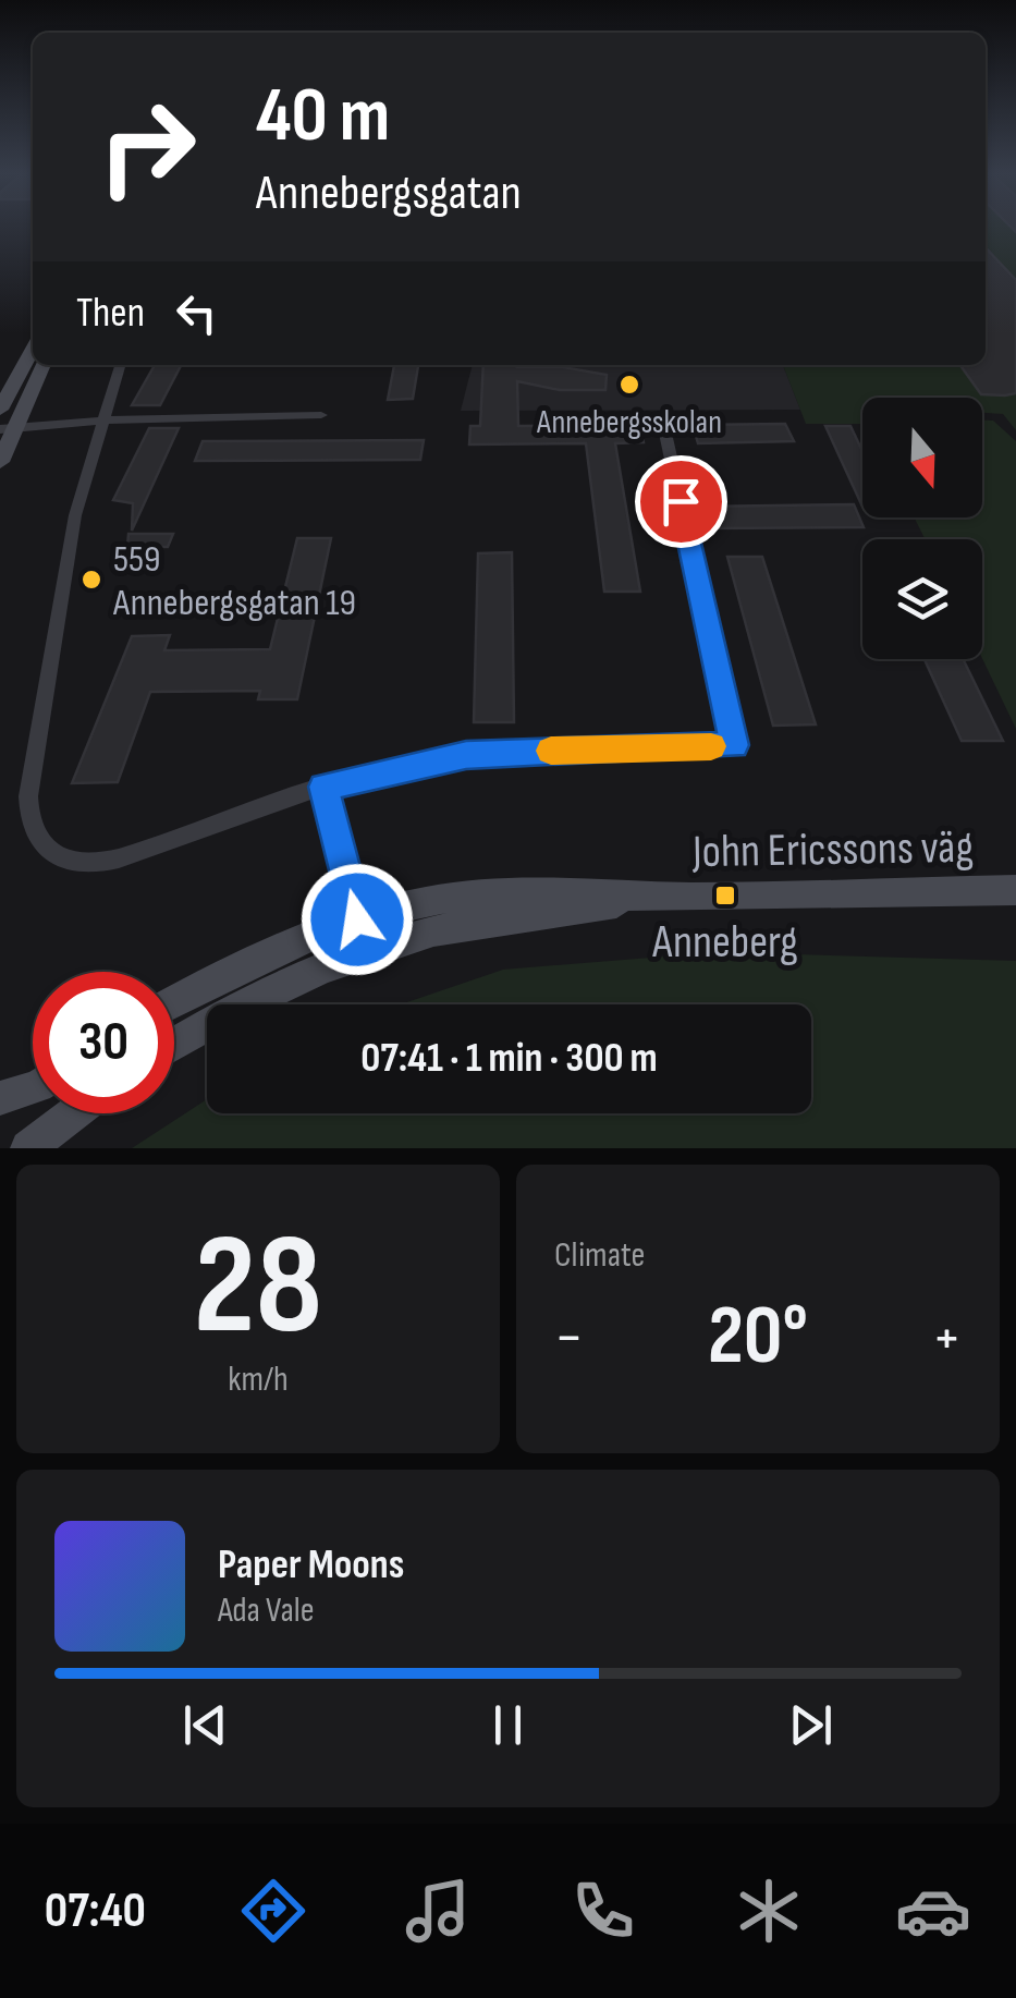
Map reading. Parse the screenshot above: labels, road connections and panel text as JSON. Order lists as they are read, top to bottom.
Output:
{
  "streets": {
    "main road": ["John Ericssons väg"]
  },
  "places": {
    "other": ["Annebergsskolan", "559 Annebergsgatan 19"],
    "transit": ["Anneberg"]
  },
  "north": "bottom",
  "page": {
    "turn": ["40 m", "Annebergsgatan"],
    "then": "Then",
    "limit": "30",
    "trip": "07:41 · 1 min · 300 m",
    "tile": [
      ["28", "km/h"],
      "Climate"
    ],
    "heat": ["−", "20°", "+"],
    "song": ["Paper Moons", "Ada Vale"],
    "tabs": "07:40"
  }
}
